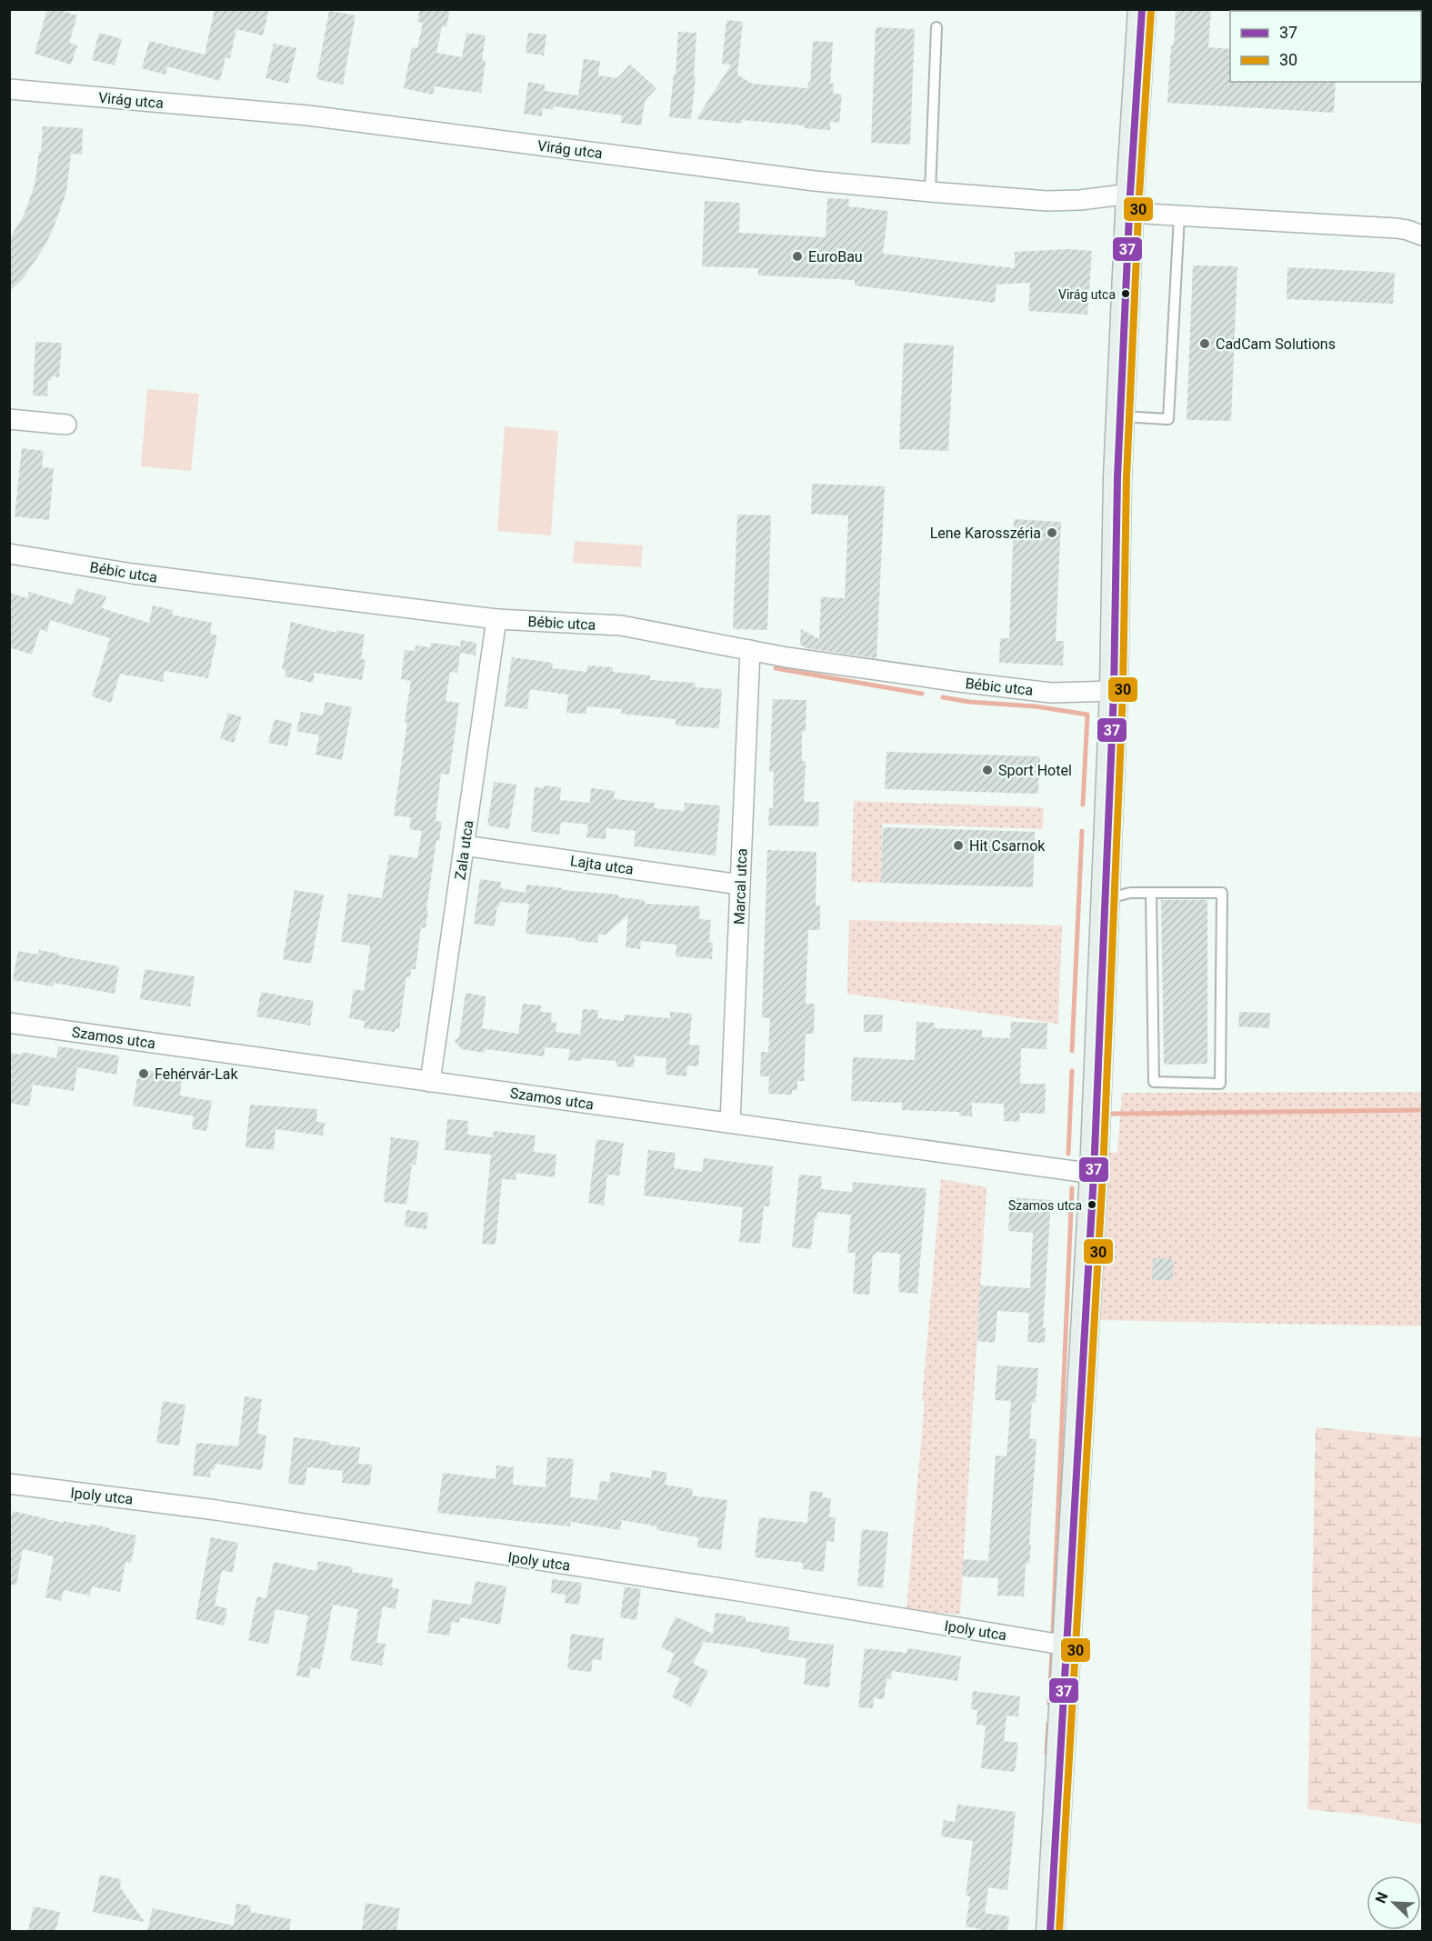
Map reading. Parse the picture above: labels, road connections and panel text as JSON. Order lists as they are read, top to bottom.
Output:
{
  "streets": {
    "street": [
      "Virág utca",
      "Bébic utca",
      "Zala utca",
      "Lajta utca",
      "Marcal utca",
      "Szamos utca",
      "Ipoly utca"
    ]
  },
  "crossings": [
    ["Bébic utca", "Zala utca"],
    ["Bébic utca", "Marcal utca"],
    ["Zala utca", "Lajta utca"],
    ["Zala utca", "Szamos utca"],
    ["Lajta utca", "Marcal utca"],
    ["Marcal utca", "Szamos utca"]
  ],
  "places": [
    "EuroBau",
    "Virág utca",
    "CadCam Solutions",
    "Lene Karosszéria",
    "Sport Hotel",
    "Hit Csarnok",
    "Fehérvár-Lak",
    "Szamos utca"
  ],
  "lines": ["transit line 37", "transit line 30"],
  "legend": ["37", "30"],
  "north": "top left"
}
